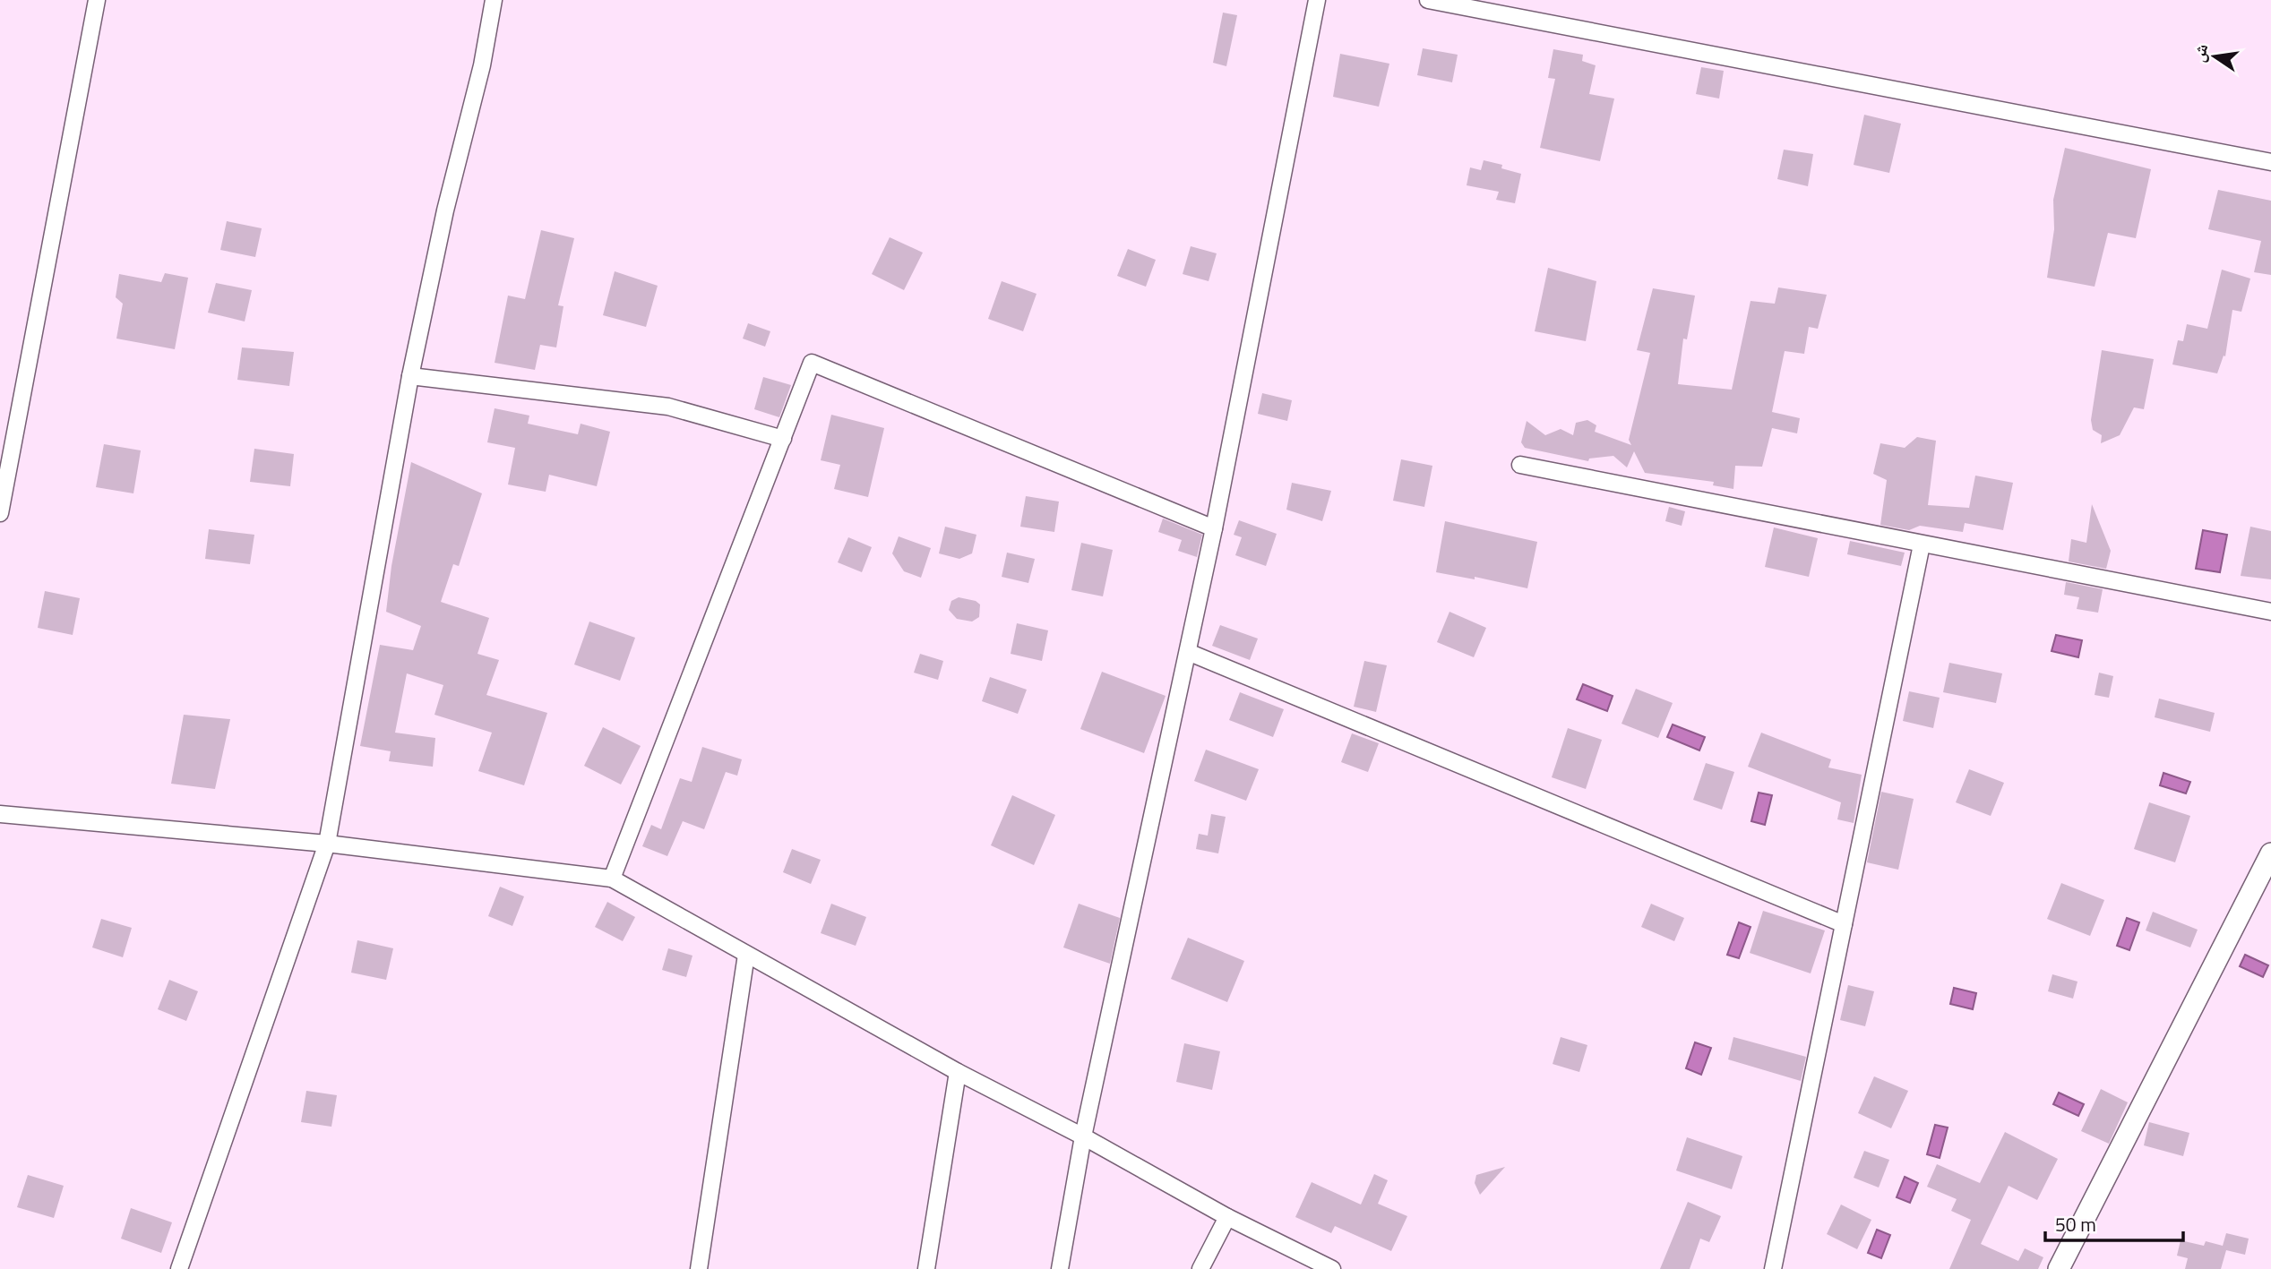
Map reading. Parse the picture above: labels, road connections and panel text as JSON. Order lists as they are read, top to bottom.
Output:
{
  "scale_bar": "50 m",
  "north": "left"
}
